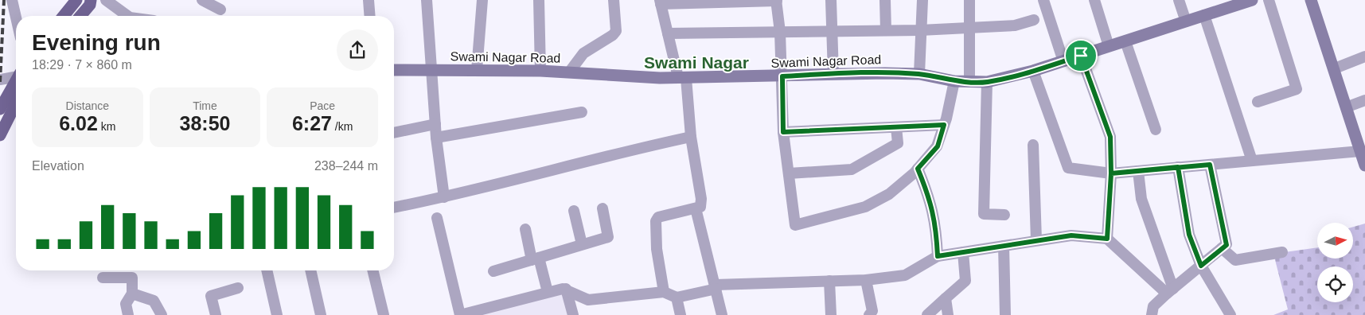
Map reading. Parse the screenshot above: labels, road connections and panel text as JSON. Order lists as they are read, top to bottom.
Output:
{
  "streets": {
    "street": ["Swami Nagar Road"]
  },
  "districts": ["Swami Nagar"],
  "north": "right",
  "page": {
    "heading": ["Evening run", "18:29 · 7 × 860 m"],
    "stats": [
      ["Distance", "6.02 km"],
      ["Time", "38:50"],
      ["Pace", "6:27 /km"]
    ],
    "chart": ["Elevation", "238–244 m"]
  }
}
